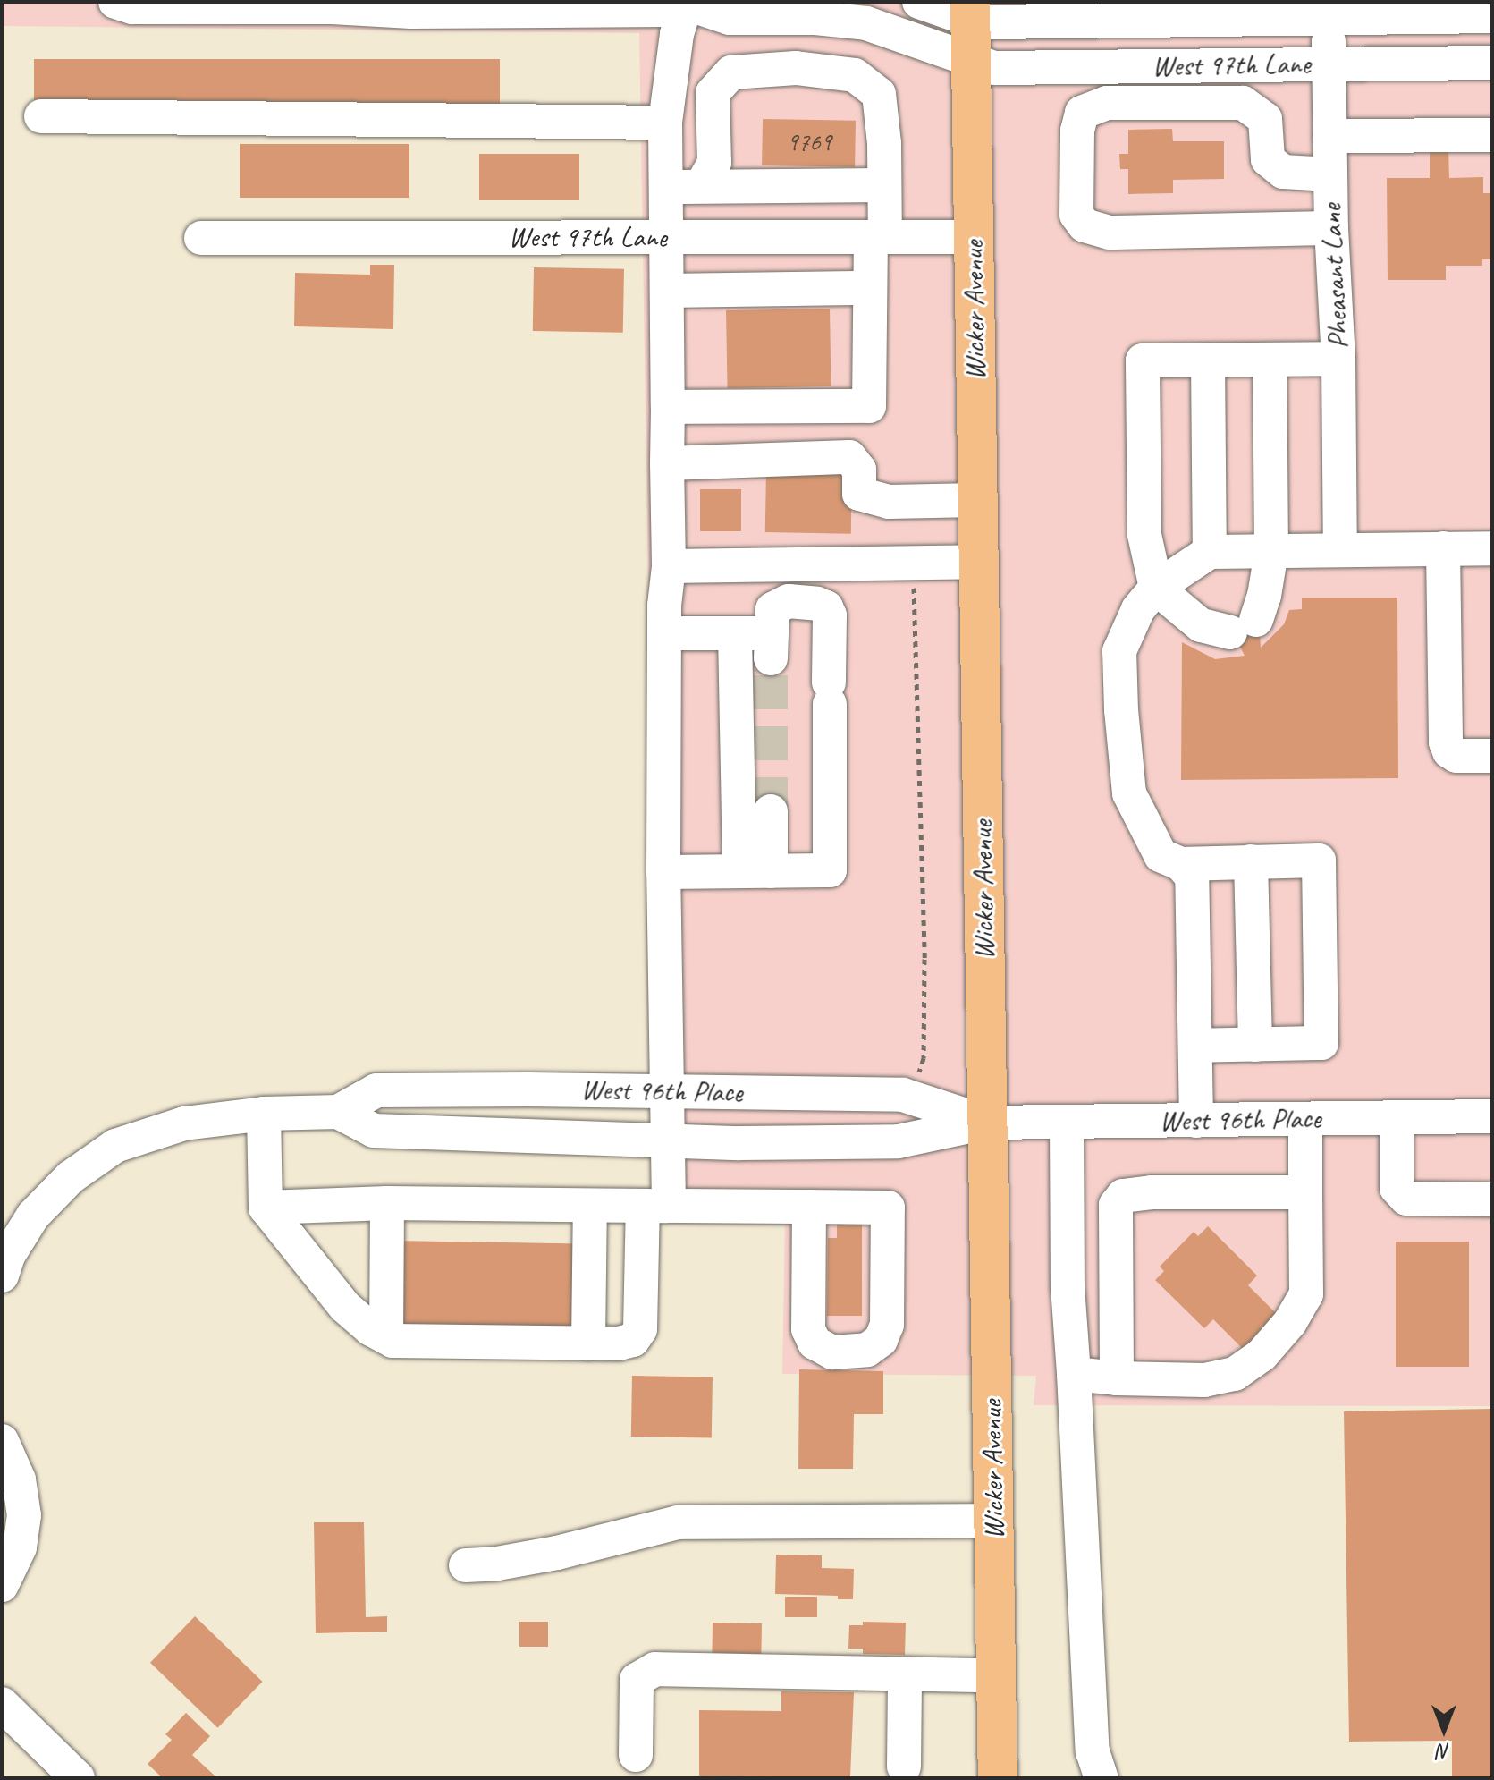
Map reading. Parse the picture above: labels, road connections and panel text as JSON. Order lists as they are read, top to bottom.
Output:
{
  "streets": {
    "highway": ["Wicker Avenue"],
    "street": ["West 97th Lane", "Pheasant Lane", "West 96th Place"]
  },
  "crossings": [
    ["West 97th Lane", "Pheasant Lane"],
    ["West 97th Lane", "Wicker Avenue"],
    ["Wicker Avenue", "West 96th Place"]
  ],
  "house_numbers": ["9769"],
  "north": "bottom"
}
